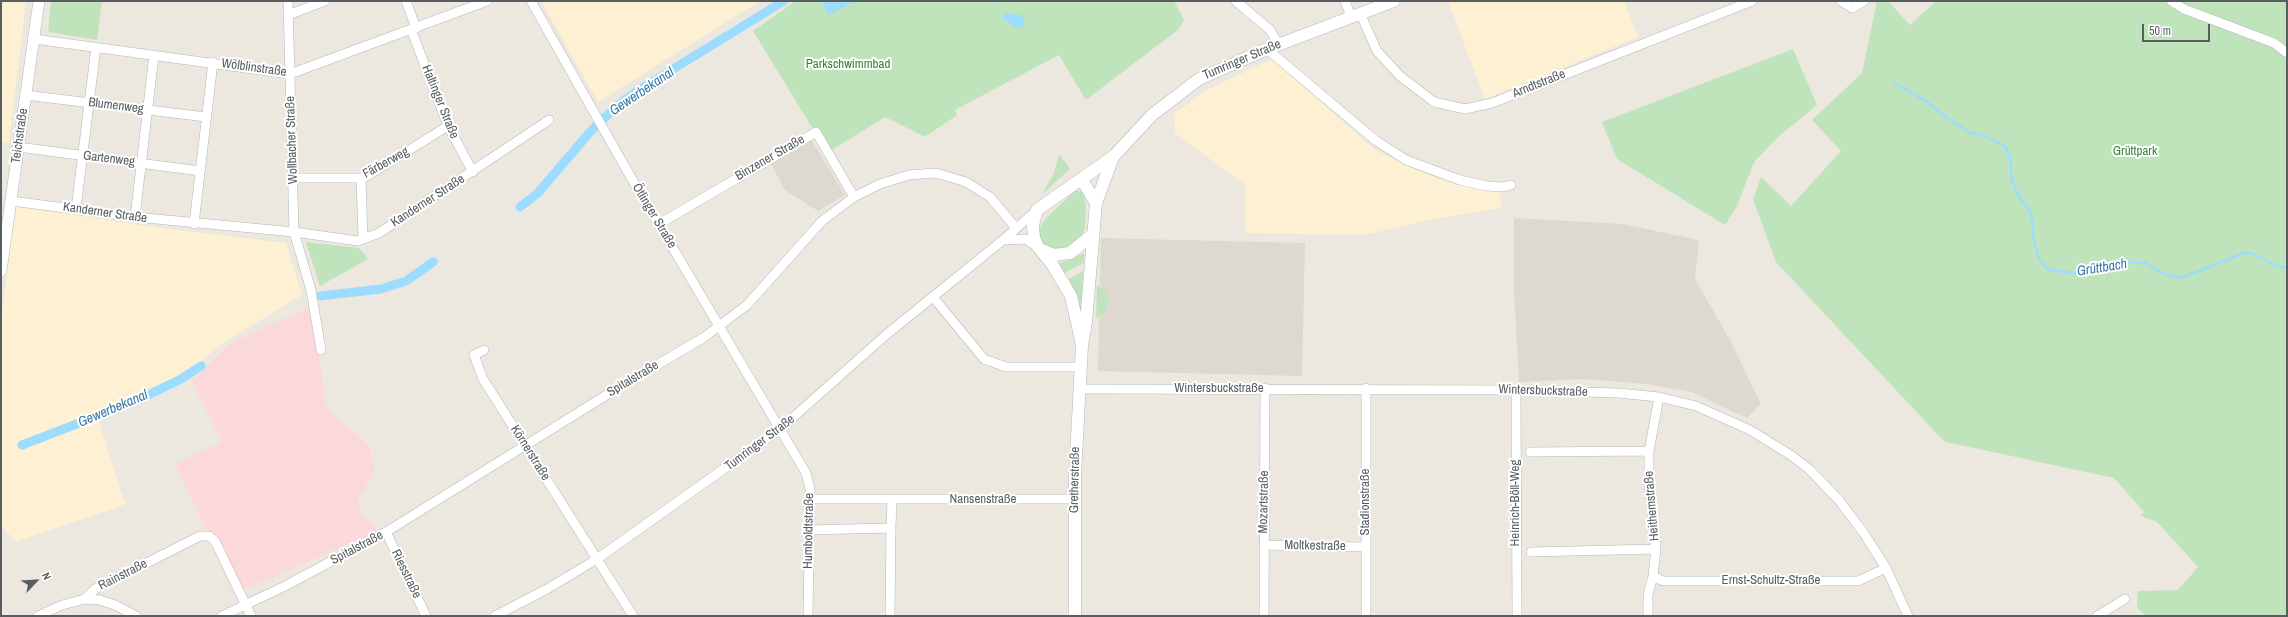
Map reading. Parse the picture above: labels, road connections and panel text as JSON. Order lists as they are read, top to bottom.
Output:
{
  "streets": {
    "main road": ["Tumringer Straße", "Gretherstraße"],
    "street": [
      "Wölblinstraße",
      "Arndtstraße",
      "Haltinger Straße",
      "Blumenweg",
      "Teichstraße",
      "Wollbacher Straße",
      "Binzener Straße",
      "Gartenweg",
      "Färberweg",
      "Kanderner Straße",
      "Ötlinger Straße",
      "Spitalstraße",
      "Wintersbuckstraße",
      "Körnerstraße",
      "Nansenstraße",
      "Mozartstraße",
      "Stadionstraße",
      "Heinrich-Böll-Weg",
      "Heithemstraße",
      "Humboldtstraße",
      "Moltkestraße",
      "Riesstraße",
      "Rainstraße",
      "Ernst-Schultz-Straße"
    ]
  },
  "crossings": [
    ["Tumringer Straße", "Arndtstraße"],
    ["Tumringer Straße", "Ötlinger Straße"],
    ["Tumringer Straße", "Spitalstraße"],
    ["Tumringer Straße", "Körnerstraße"],
    ["Tumringer Straße", "Gretherstraße"],
    ["Tumringer Straße", "Humboldtstraße"],
    ["Wölblinstraße", "Haltinger Straße"],
    ["Wölblinstraße", "Teichstraße"],
    ["Wölblinstraße", "Wollbacher Straße"],
    ["Haltinger Straße", "Färberweg"],
    ["Haltinger Straße", "Kanderner Straße"],
    ["Blumenweg", "Teichstraße"],
    ["Teichstraße", "Gartenweg"],
    ["Teichstraße", "Kanderner Straße"],
    ["Wollbacher Straße", "Färberweg"],
    ["Wollbacher Straße", "Kanderner Straße"],
    ["Binzener Straße", "Ötlinger Straße"],
    ["Binzener Straße", "Spitalstraße"],
    ["Ötlinger Straße", "Spitalstraße"],
    ["Ötlinger Straße", "Humboldtstraße"],
    ["Spitalstraße", "Körnerstraße"],
    ["Spitalstraße", "Riesstraße"],
    ["Spitalstraße", "Rainstraße"],
    ["Wintersbuckstraße", "Gretherstraße"],
    ["Wintersbuckstraße", "Mozartstraße"],
    ["Wintersbuckstraße", "Stadionstraße"],
    ["Wintersbuckstraße", "Heinrich-Böll-Weg"],
    ["Wintersbuckstraße", "Heithemstraße"],
    ["Wintersbuckstraße", "Ernst-Schultz-Straße"],
    ["Gretherstraße", "Nansenstraße"],
    ["Nansenstraße", "Humboldtstraße"],
    ["Mozartstraße", "Moltkestraße"],
    ["Stadionstraße", "Moltkestraße"],
    ["Heithemstraße", "Ernst-Schultz-Straße"]
  ],
  "water": ["Gewerbekanal", "Grüttbach"],
  "parks": ["Parkschwimmbad", "Grüttpark"],
  "scale_bar": "50 m",
  "north": "top right"
}
